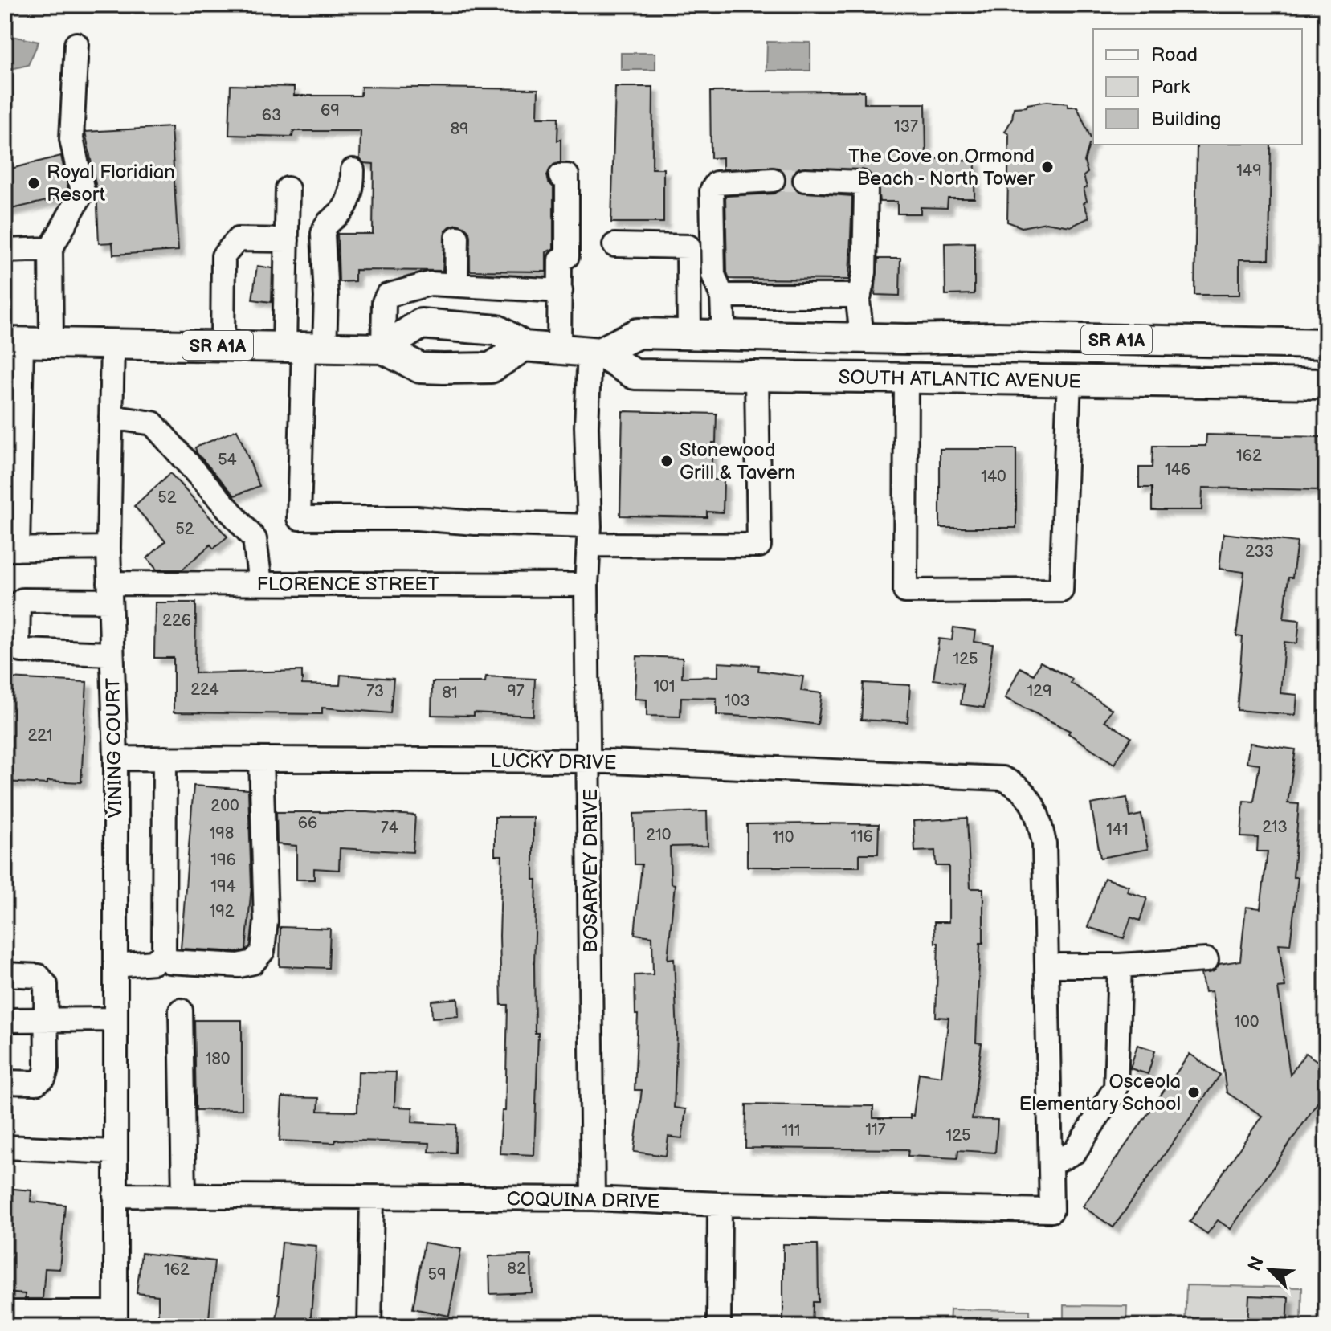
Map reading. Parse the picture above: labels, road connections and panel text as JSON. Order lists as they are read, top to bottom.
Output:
{
  "streets": {
    "main road": ["SR A1A", "SOUTH ATLANTIC AVENUE"],
    "street": [
      "FLORENCE STREET",
      "VINING COURT",
      "LUCKY DRIVE",
      "BOSARVEY DRIVE",
      "COQUINA DRIVE"
    ]
  },
  "crossings": [
    ["SR A1A", "SOUTH ATLANTIC AVENUE"],
    ["SR A1A", "VINING COURT"],
    ["SOUTH ATLANTIC AVENUE", "BOSARVEY DRIVE"],
    ["FLORENCE STREET", "VINING COURT"],
    ["FLORENCE STREET", "BOSARVEY DRIVE"],
    ["VINING COURT", "LUCKY DRIVE"],
    ["VINING COURT", "COQUINA DRIVE"],
    ["LUCKY DRIVE", "BOSARVEY DRIVE"],
    ["LUCKY DRIVE", "COQUINA DRIVE"],
    ["BOSARVEY DRIVE", "COQUINA DRIVE"]
  ],
  "places": [
    "The Cove on Ormond Beach - North Tower",
    "Royal Floridian Resort",
    "Stonewood Grill & Tavern",
    "Osceola Elementary School"
  ],
  "house_numbers": [
    "69",
    "63",
    "137",
    "89",
    "149",
    "162",
    "54",
    "146",
    "140",
    "52",
    "52",
    "233",
    "226",
    "125",
    "101",
    "224",
    "73",
    "97",
    "129",
    "81",
    "103",
    "221",
    "200",
    "66",
    "213",
    "74",
    "141",
    "198",
    "210",
    "116",
    "110",
    "196",
    "194",
    "192",
    "100",
    "180",
    "117",
    "111",
    "125",
    "82",
    "162",
    "59"
  ],
  "legend": ["Road", "Park", "Building"],
  "north": "top left"
}
